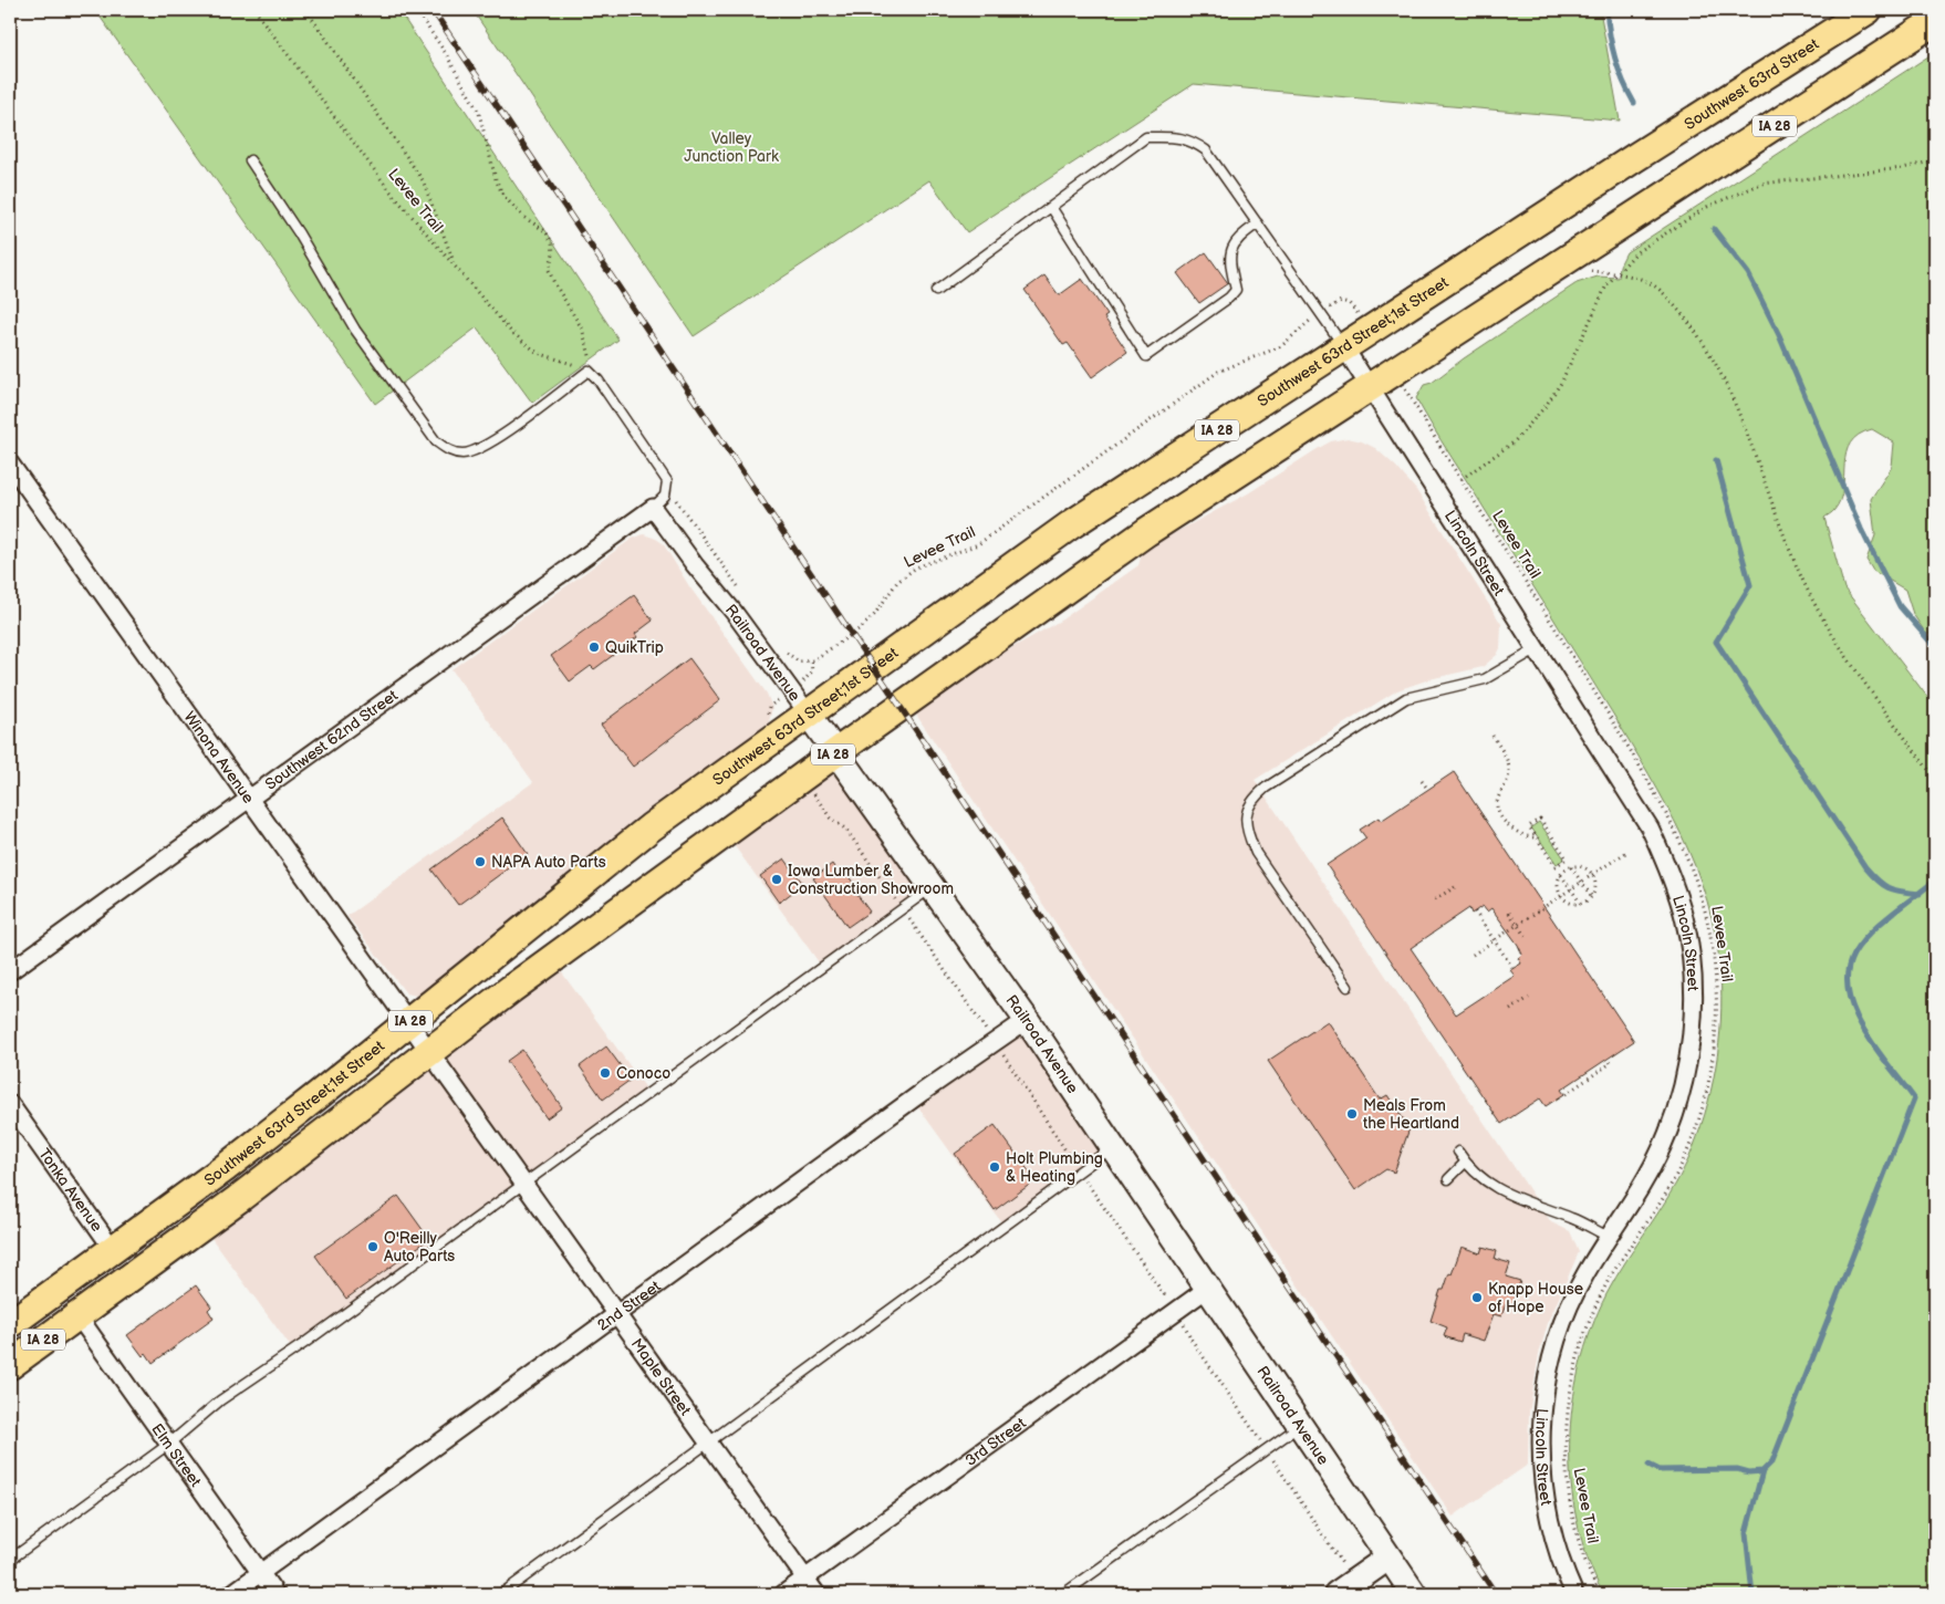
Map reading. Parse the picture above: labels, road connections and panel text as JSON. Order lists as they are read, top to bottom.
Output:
{
  "streets": {
    "main road": [
      "Southwest 63rd Street",
      "IA 28",
      "Southwest 63rd Street;1st Street",
      "Railroad Avenue"
    ],
    "street": [
      "Lincoln Street",
      "Southwest 62nd Street",
      "Winona Avenue",
      "Tonka Avenue",
      "2nd Street",
      "Maple Street",
      "3rd Street",
      "Elm Street"
    ],
    "path": ["Levee Trail"]
  },
  "crossings": [
    ["Southwest 63rd Street", "Southwest 63rd Street;1st Street"],
    ["IA 28", "Lincoln Street"],
    ["IA 28", "Railroad Avenue"],
    ["IA 28", "Winona Avenue"],
    ["IA 28", "Maple Street"],
    ["IA 28", "Elm Street"],
    ["Southwest 63rd Street;1st Street", "Lincoln Street"],
    ["Southwest 63rd Street;1st Street", "Railroad Avenue"],
    ["Southwest 63rd Street;1st Street", "Winona Avenue"],
    ["Southwest 63rd Street;1st Street", "Tonka Avenue"],
    ["Railroad Avenue", "Southwest 62nd Street"],
    ["Railroad Avenue", "2nd Street"],
    ["Railroad Avenue", "3rd Street"],
    ["Southwest 62nd Street", "Winona Avenue"],
    ["Winona Avenue", "Maple Street"],
    ["2nd Street", "Maple Street"],
    ["2nd Street", "Elm Street"],
    ["Maple Street", "3rd Street"]
  ],
  "parks": ["Valley Junction Park"],
  "places": [
    "QuikTrip",
    "NAPA Auto Parts",
    "Iowa Lumber & Construction Showroom",
    "Conoco",
    "Meals From the Heartland",
    "Holt Plumbing & Heating",
    "O'Reilly Auto Parts",
    "Knapp House of Hope"
  ]
}
